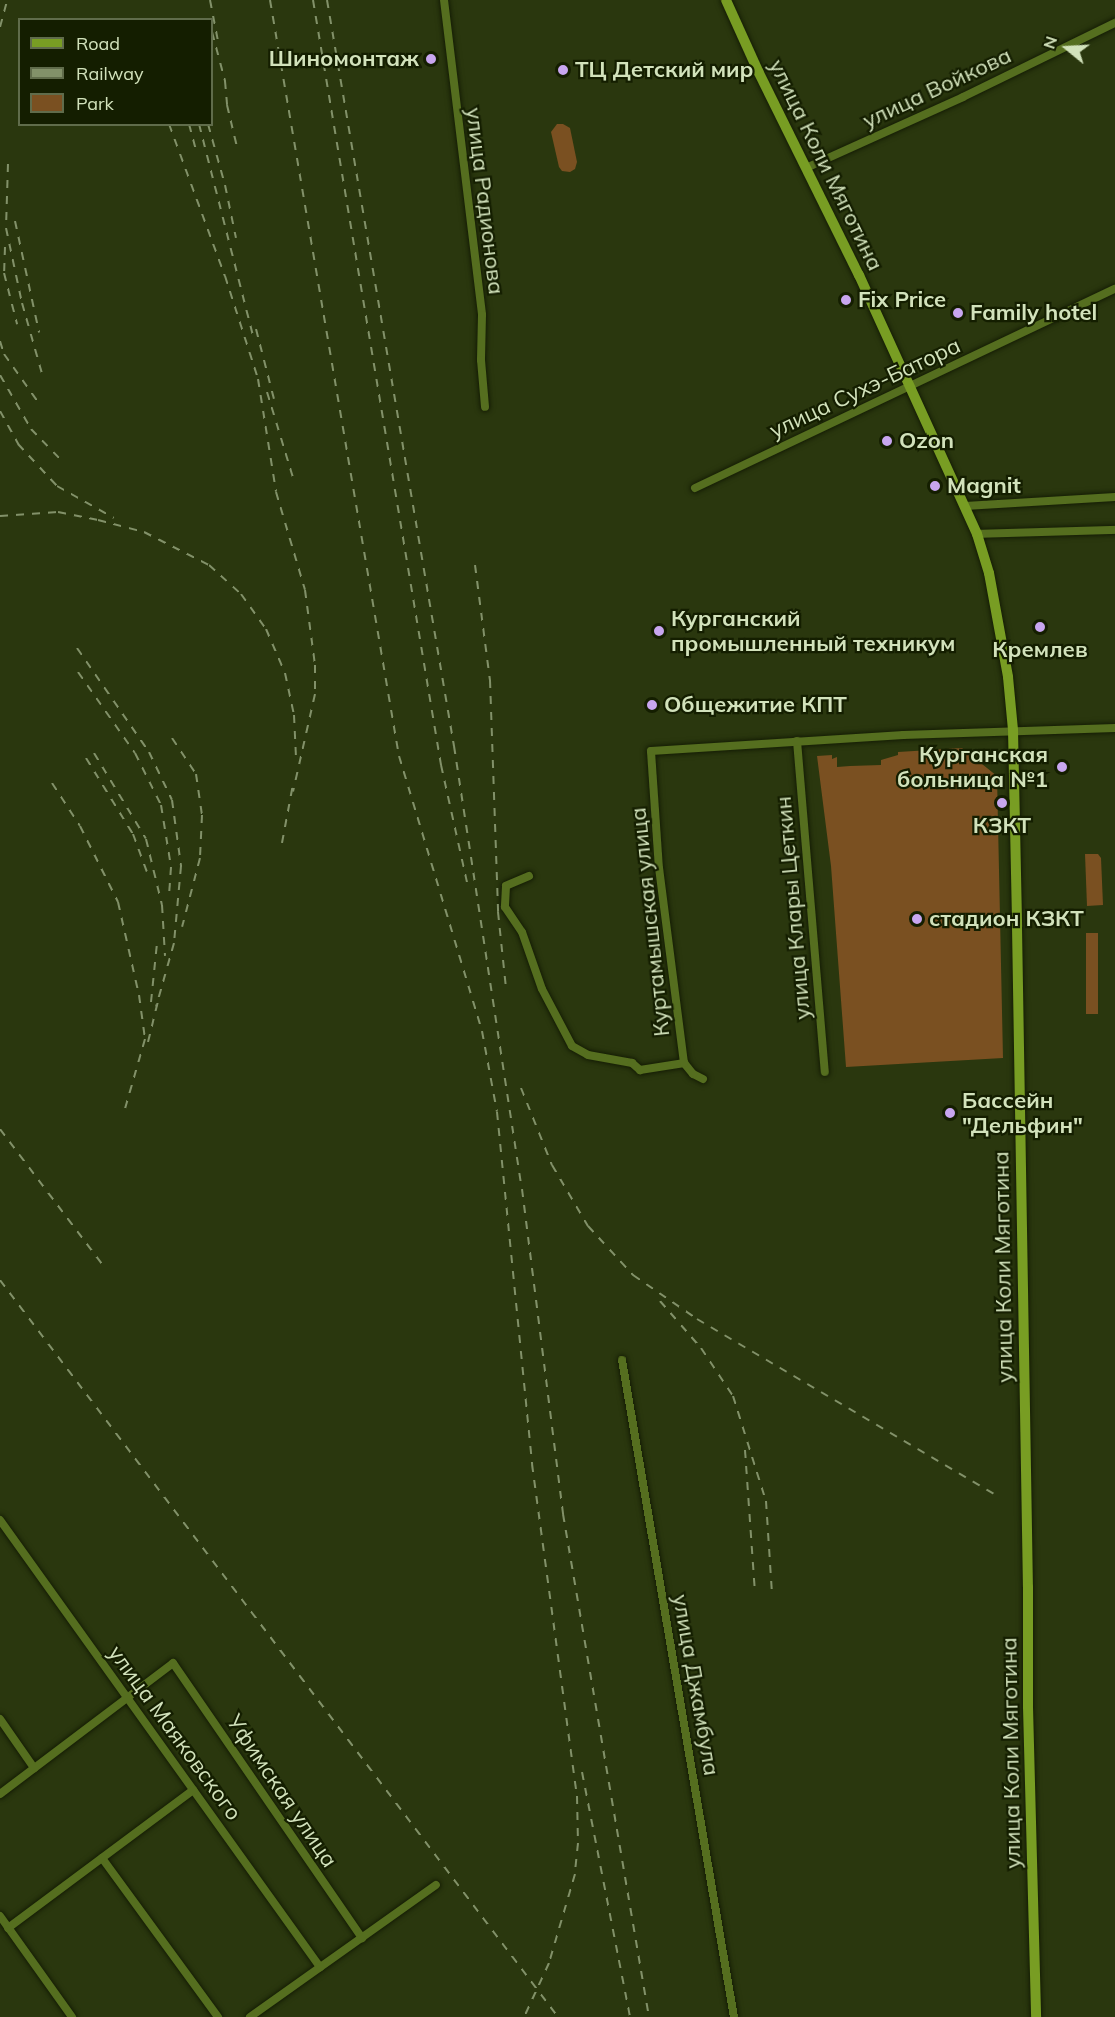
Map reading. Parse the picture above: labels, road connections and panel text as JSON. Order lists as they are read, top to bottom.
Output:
{
  "streets": {
    "main road": ["улица Коли Мяготина"],
    "street": [
      "улица Войкова",
      "улица Радионова",
      "улица Сухэ-Батора",
      "улица Клары Цеткин",
      "Куртамышская улица",
      "улица Джамбула",
      "улица Маяковского",
      "Уфимская улица"
    ]
  },
  "crossings": [
    ["улица Войкова", "улица Коли Мяготина"],
    ["улица Коли Мяготина", "улица Сухэ-Батора"],
    ["улица Клары Цеткин", "Куртамышская улица"],
    ["улица Маяковского", "Уфимская улица"]
  ],
  "places": [
    "Шиномонтаж",
    "ТЦ Детский мир",
    "Fix Price",
    "Family hotel",
    "Ozon",
    "Magnit",
    "Кремлев",
    "Курганский промышленный техникум",
    "Общежитие КПТ",
    "Курганская больница №1",
    "КЗКТ",
    "стадион КЗКТ",
    "Бассейн \"Дельфин\""
  ],
  "legend": ["Road", "Railway", "Park"],
  "north": "left"
}
